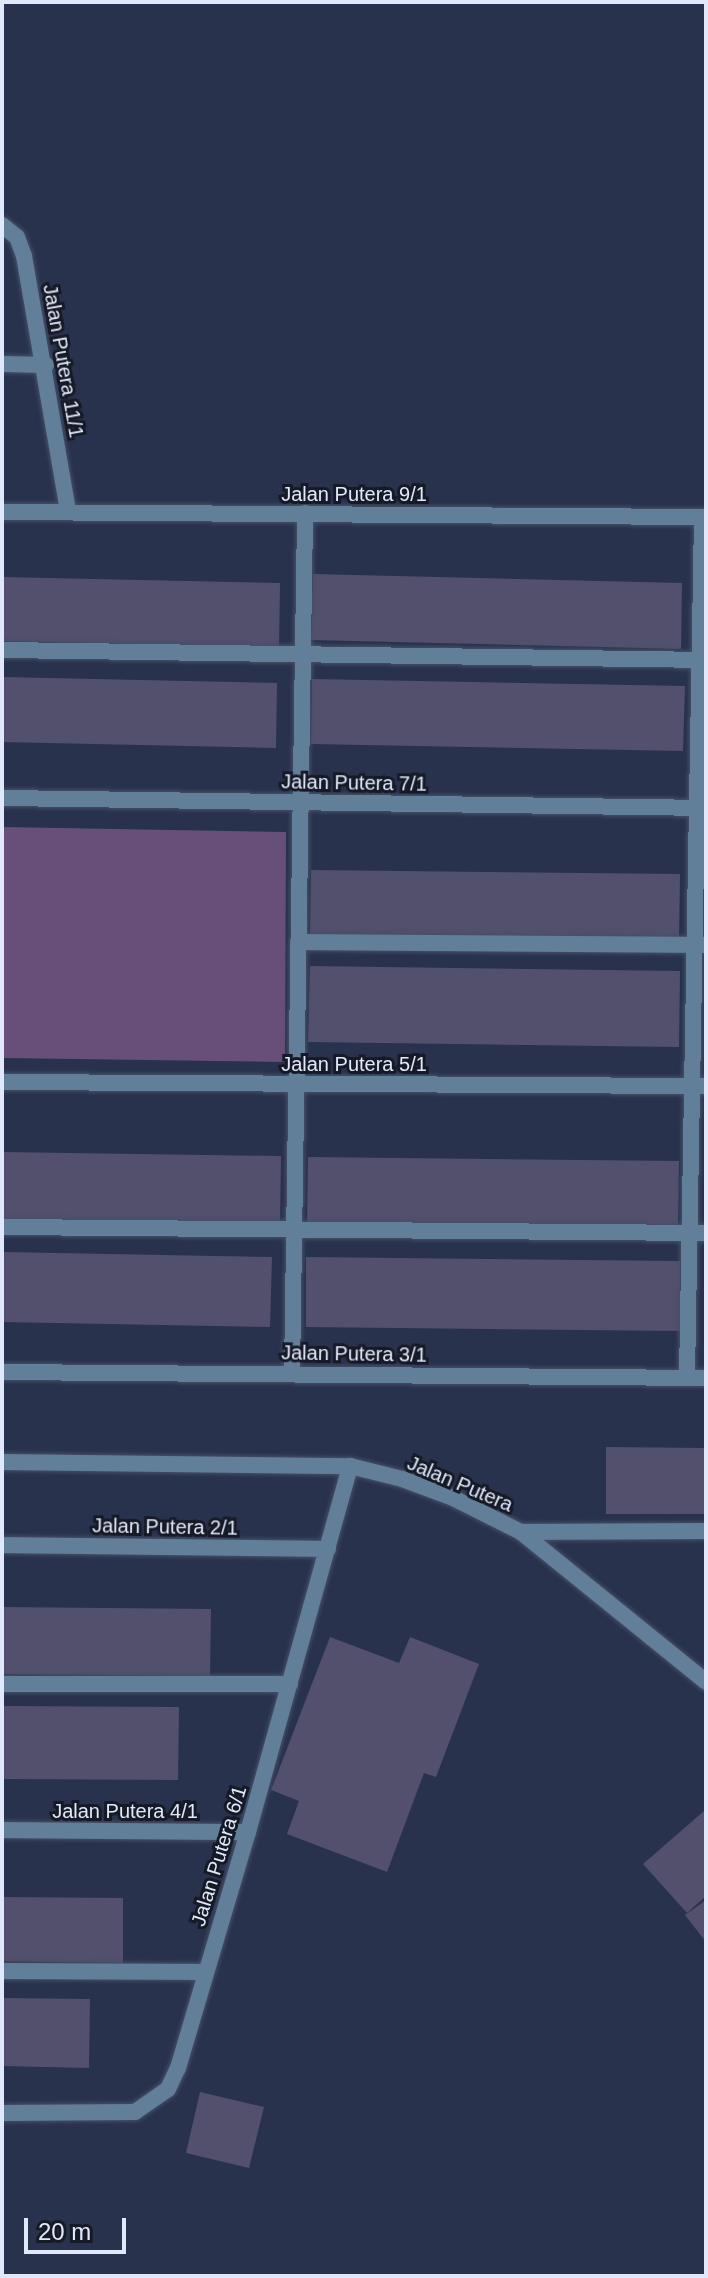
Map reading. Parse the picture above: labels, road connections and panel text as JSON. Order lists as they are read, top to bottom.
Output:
{
  "streets": {
    "street": [
      "Jalan Putera 11/1",
      "Jalan Putera 9/1",
      "Jalan Putera 7/1",
      "Jalan Putera 5/1",
      "Jalan Putera 3/1",
      "Jalan Putera",
      "Jalan Putera 2/1",
      "Jalan Putera 4/1",
      "Jalan Putera 6/1"
    ]
  },
  "crossings": [
    ["Jalan Putera 11/1", "Jalan Putera 9/1"],
    ["Jalan Putera", "Jalan Putera 6/1"],
    ["Jalan Putera 2/1", "Jalan Putera 6/1"],
    ["Jalan Putera 4/1", "Jalan Putera 6/1"]
  ],
  "scale_bar": "20 m"
}
